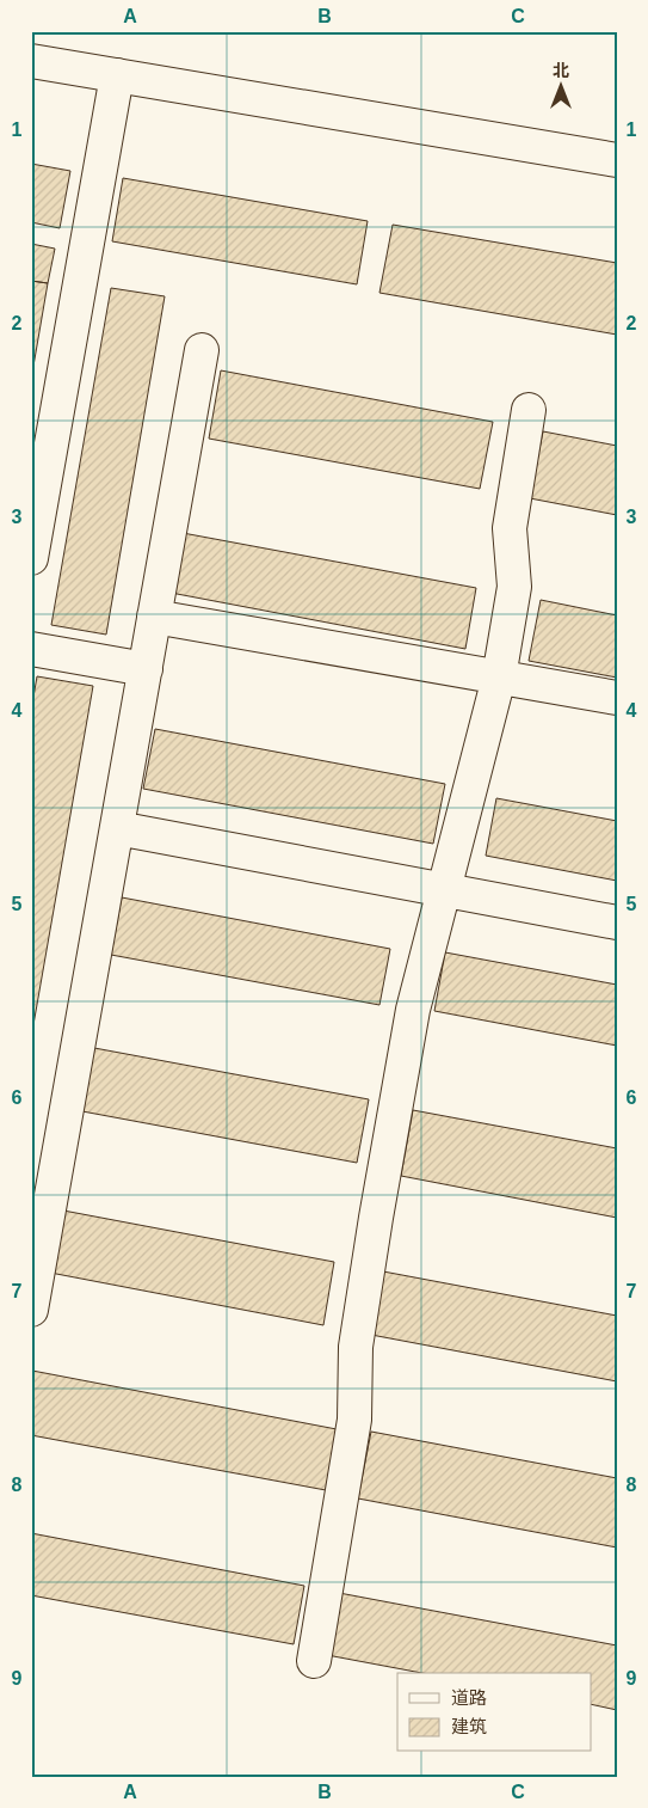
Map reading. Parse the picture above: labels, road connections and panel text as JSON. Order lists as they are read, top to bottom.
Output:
{
  "legend": ["道路", "建筑"],
  "north": "top",
  "grid": {
    "columns": ["A", "B", "C"],
    "rows": [
      "1",
      "2",
      "3",
      "4",
      "5",
      "6",
      "7",
      "8",
      "9"
    ]
  }
}
